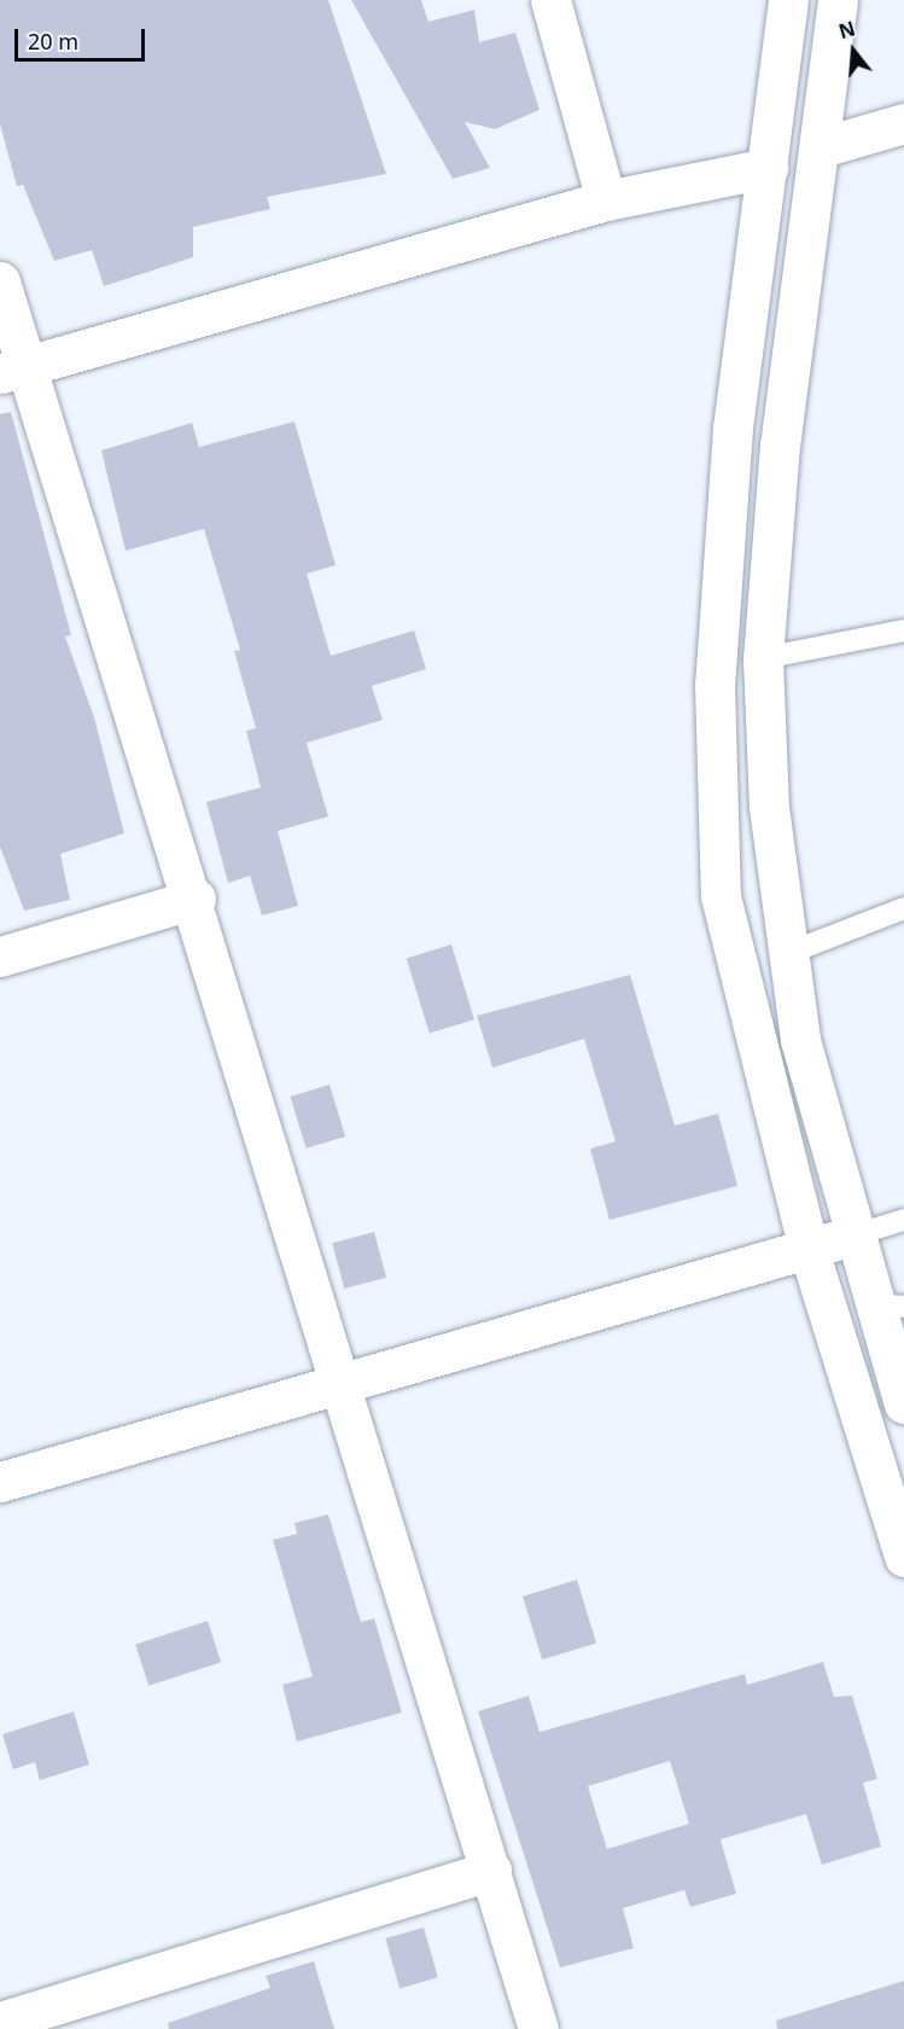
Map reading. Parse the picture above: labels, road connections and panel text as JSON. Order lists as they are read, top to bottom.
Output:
{
  "scale_bar": "20 m",
  "north": "top"
}
